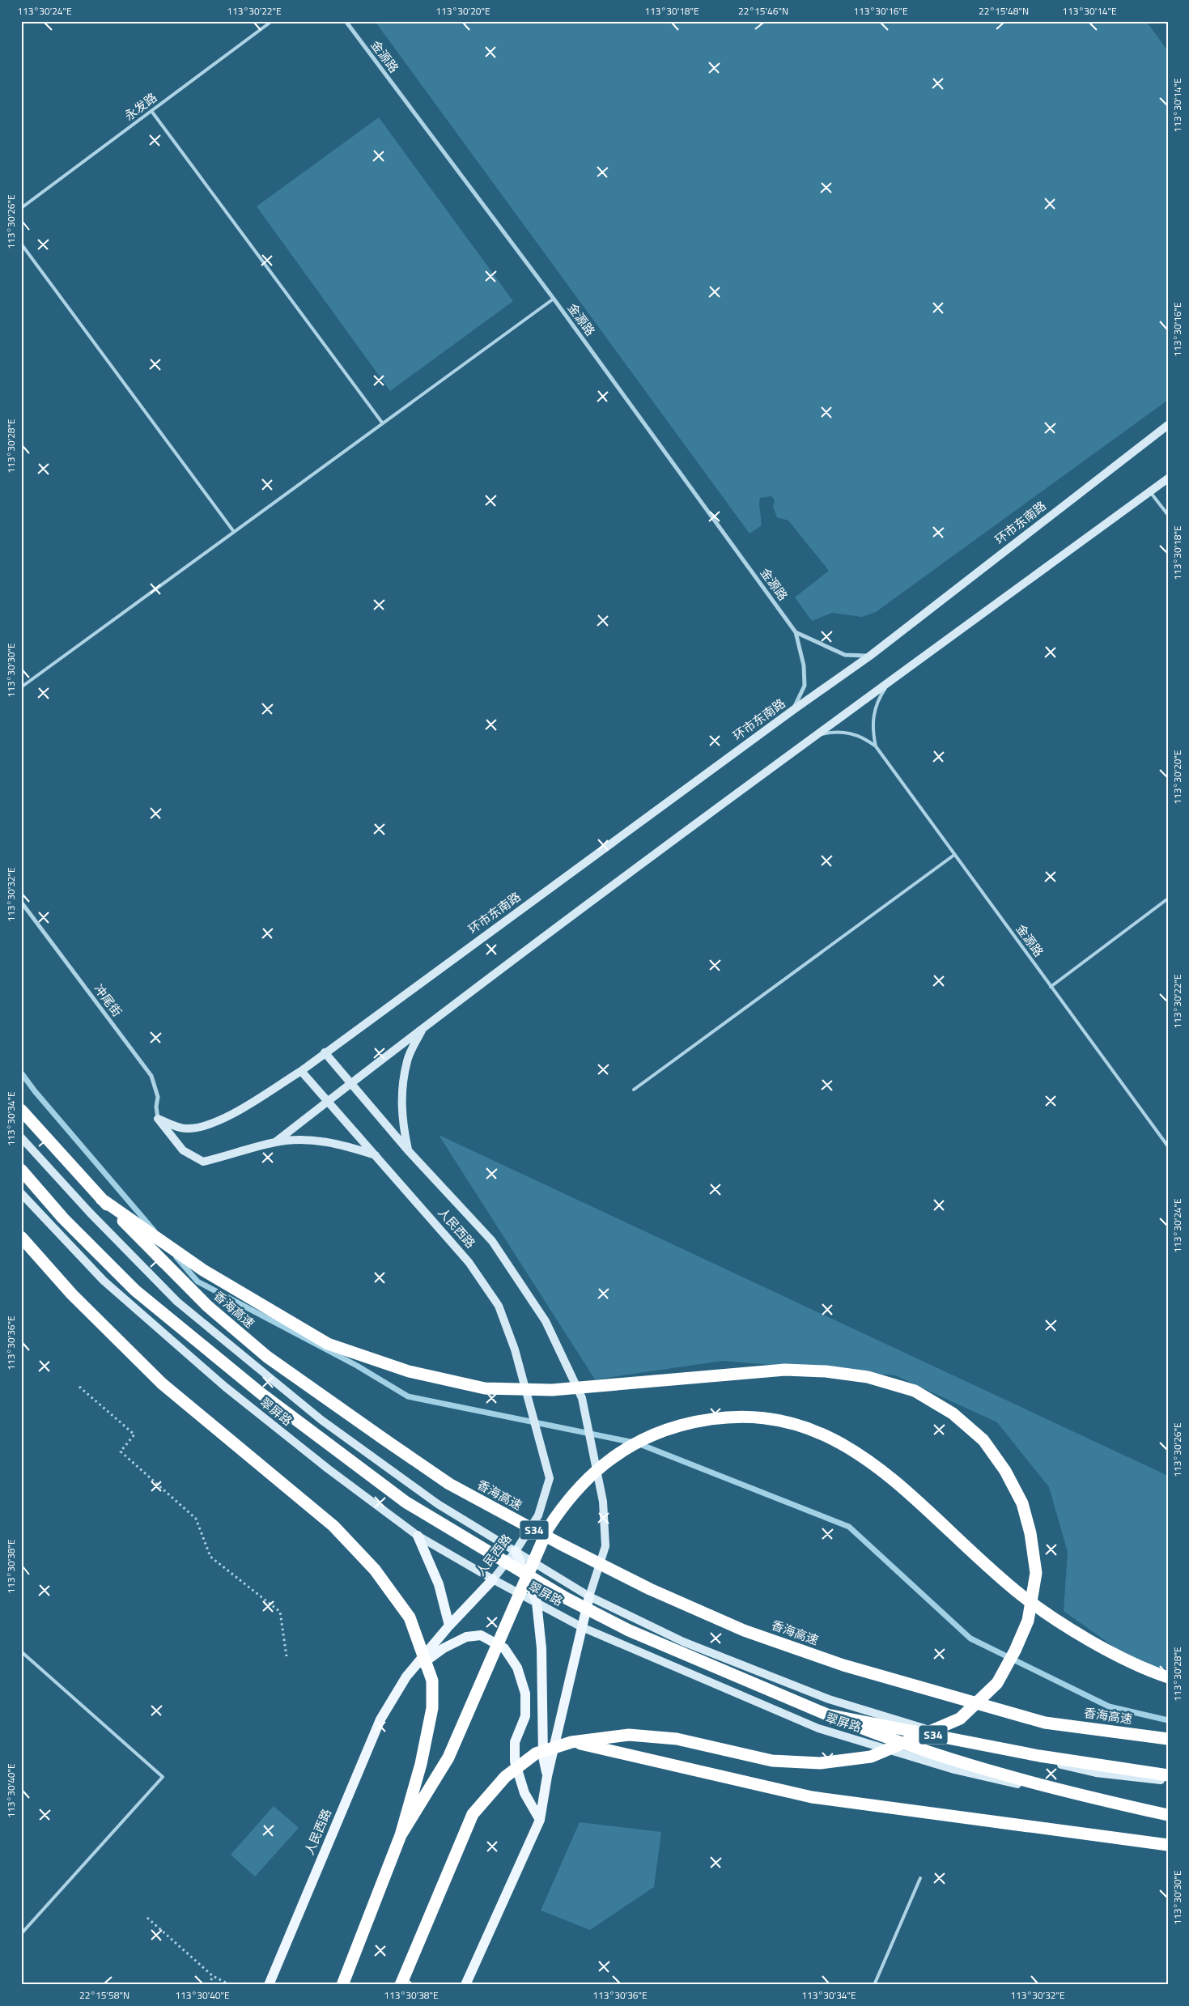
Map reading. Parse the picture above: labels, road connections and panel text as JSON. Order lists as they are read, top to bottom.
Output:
{
  "streets": {
    "highway": ["香海高速", "S34"],
    "main road": ["环市东南路", "人民西路", "翠屏路"],
    "street": ["金源路", "冲尾街"],
    "lane": ["永发路"]
  },
  "crossings": [
    ["环市东南路", "冲尾街"],
    ["环市东南路", "人民西路"],
    ["人民西路", "翠屏路"]
  ],
  "coordinates": [
    "113°30'24\"E",
    "113°30'22\"E",
    "113°30'20\"E",
    "113°30'18\"E",
    "22°15'46\"N",
    "113°30'16\"E",
    "22°15'48\"N",
    "113°30'14\"E",
    "113°30'26\"E",
    "113°30'28\"E",
    "113°30'30\"E",
    "113°30'32\"E",
    "113°30'34\"E",
    "113°30'36\"E",
    "113°30'38\"E",
    "113°30'40\"E",
    "22°15'58\"N"
  ]
}
